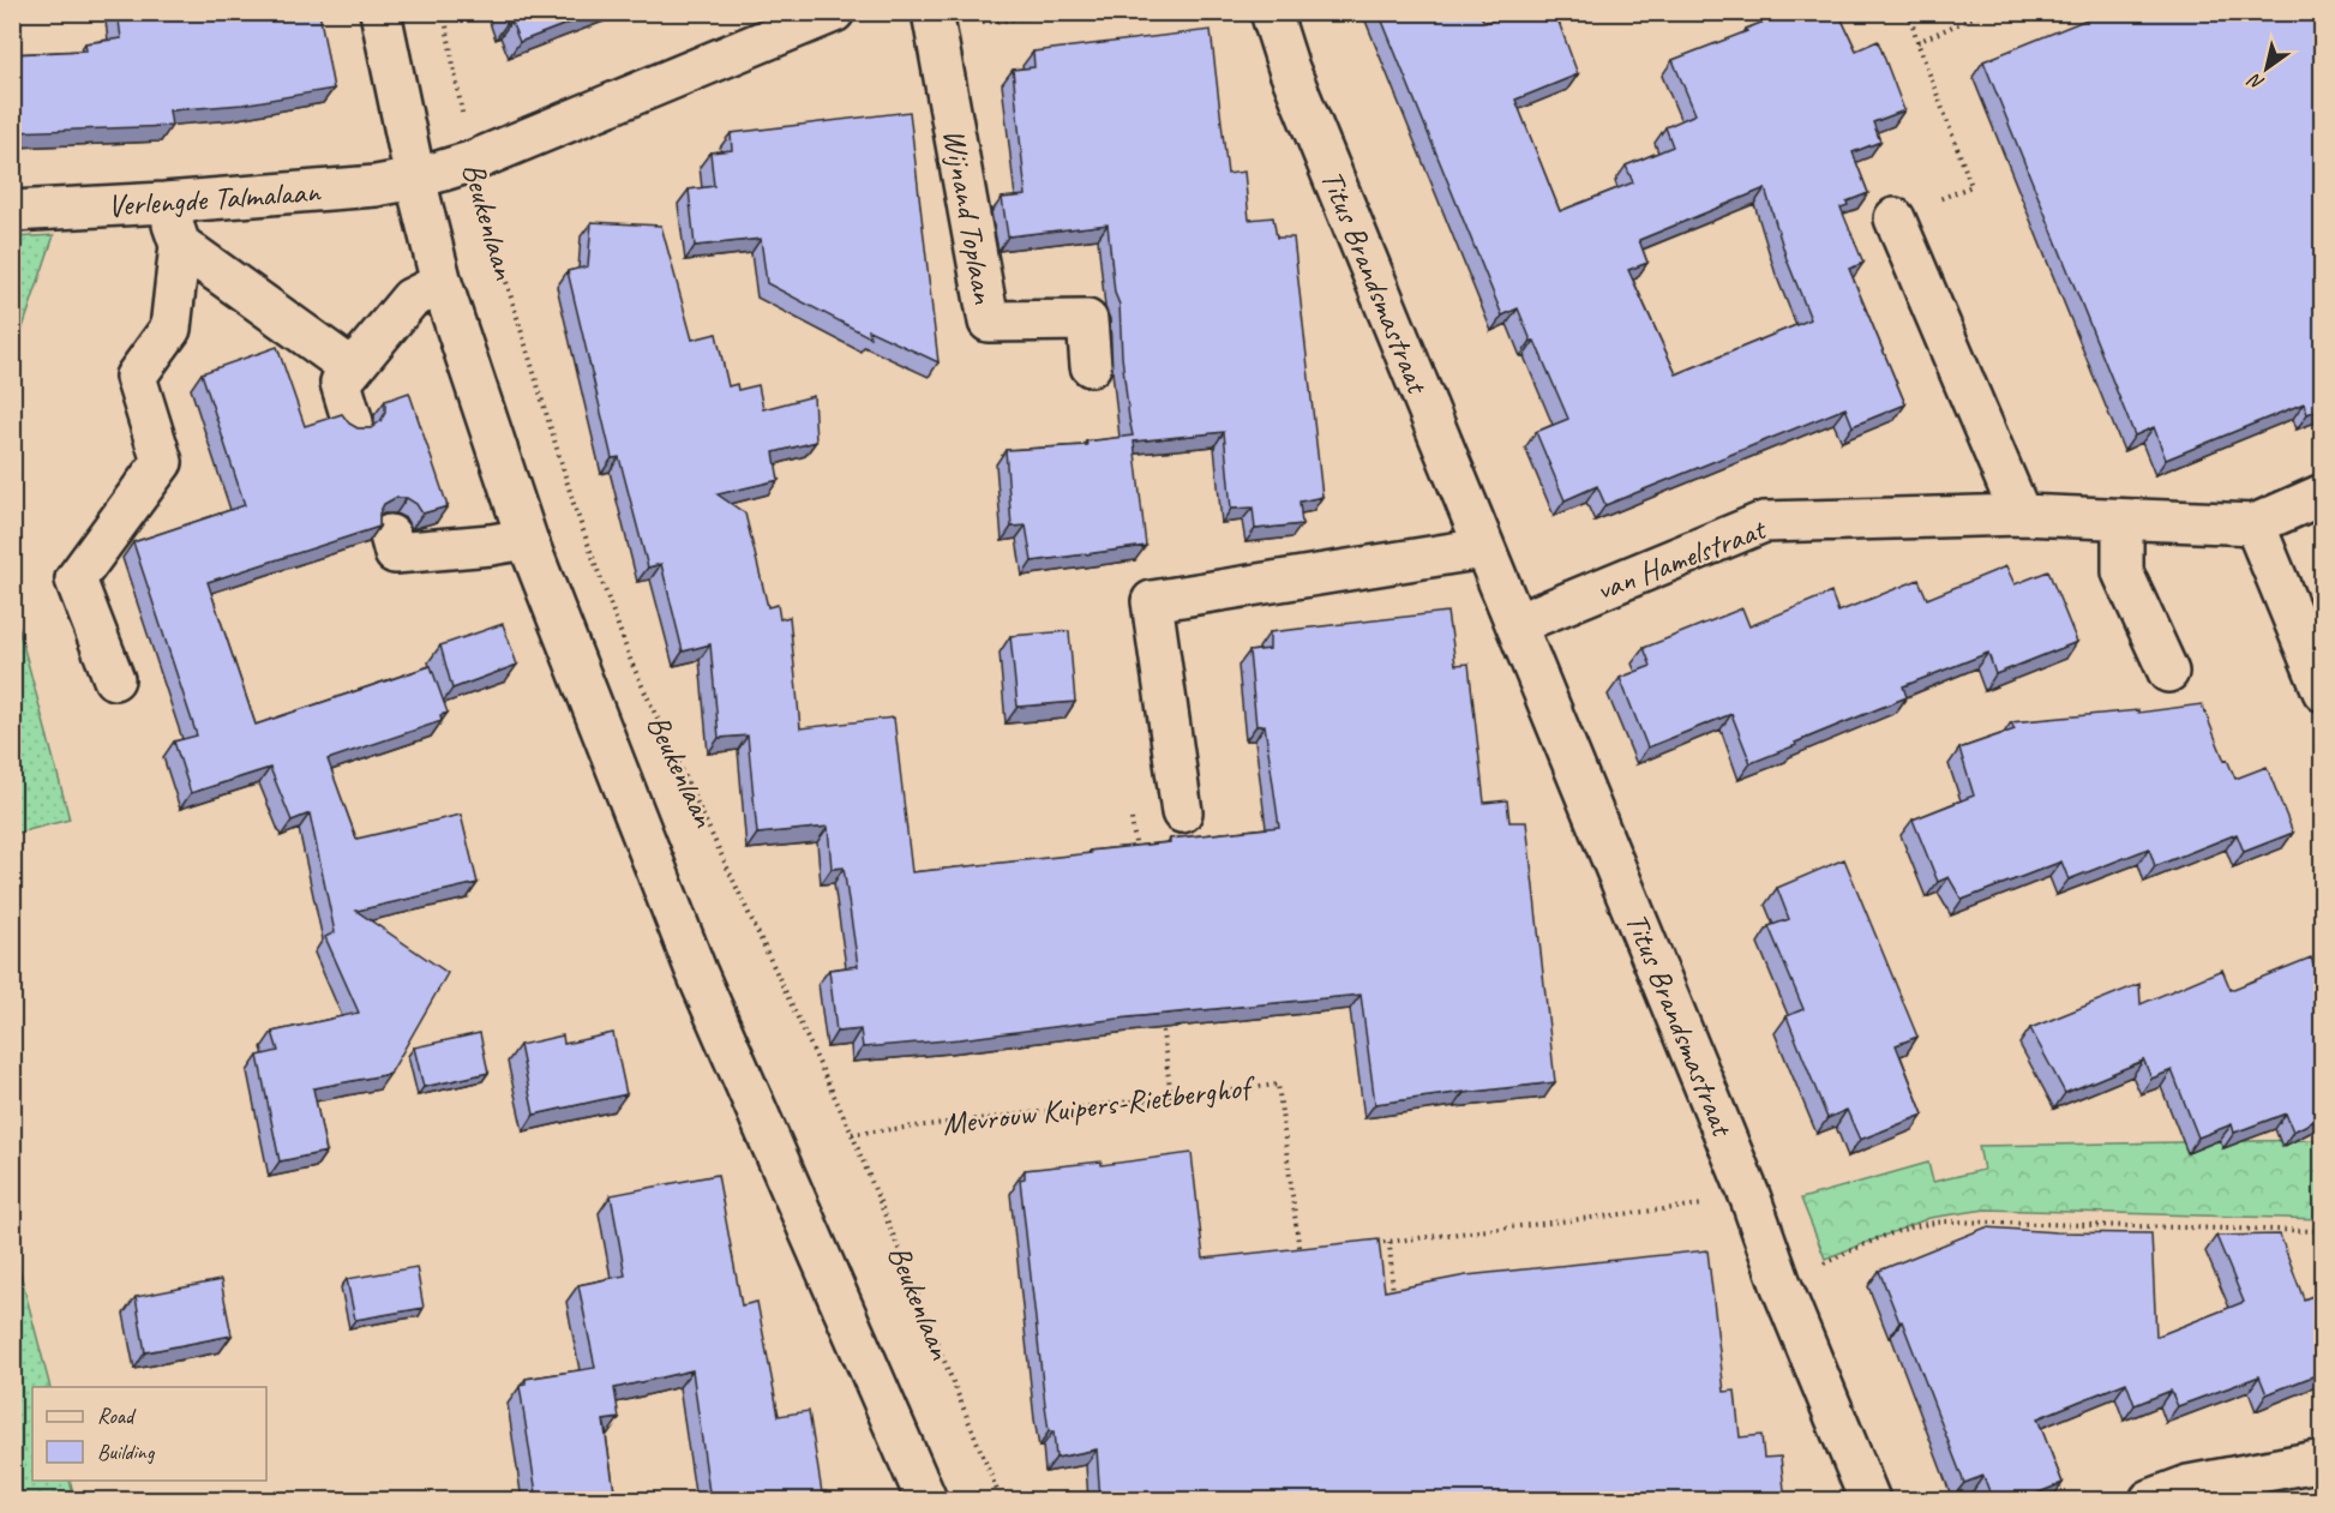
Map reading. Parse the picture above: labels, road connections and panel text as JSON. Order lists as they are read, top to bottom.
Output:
{
  "streets": {
    "street": [
      "Verlengde Talmalaan",
      "Wijnand Toplaan",
      "Beukenlaan",
      "Titus Brandsmastraat",
      "van Hamelstraat"
    ],
    "path": ["Mevrouw Kuipers-Rietberghof"]
  },
  "crossings": [
    ["Verlengde Talmalaan", "Beukenlaan"],
    ["Beukenlaan", "Mevrouw Kuipers-Rietberghof"],
    ["Titus Brandsmastraat", "van Hamelstraat"]
  ],
  "legend": ["Road", "Building"],
  "north": "bottom left"
}
